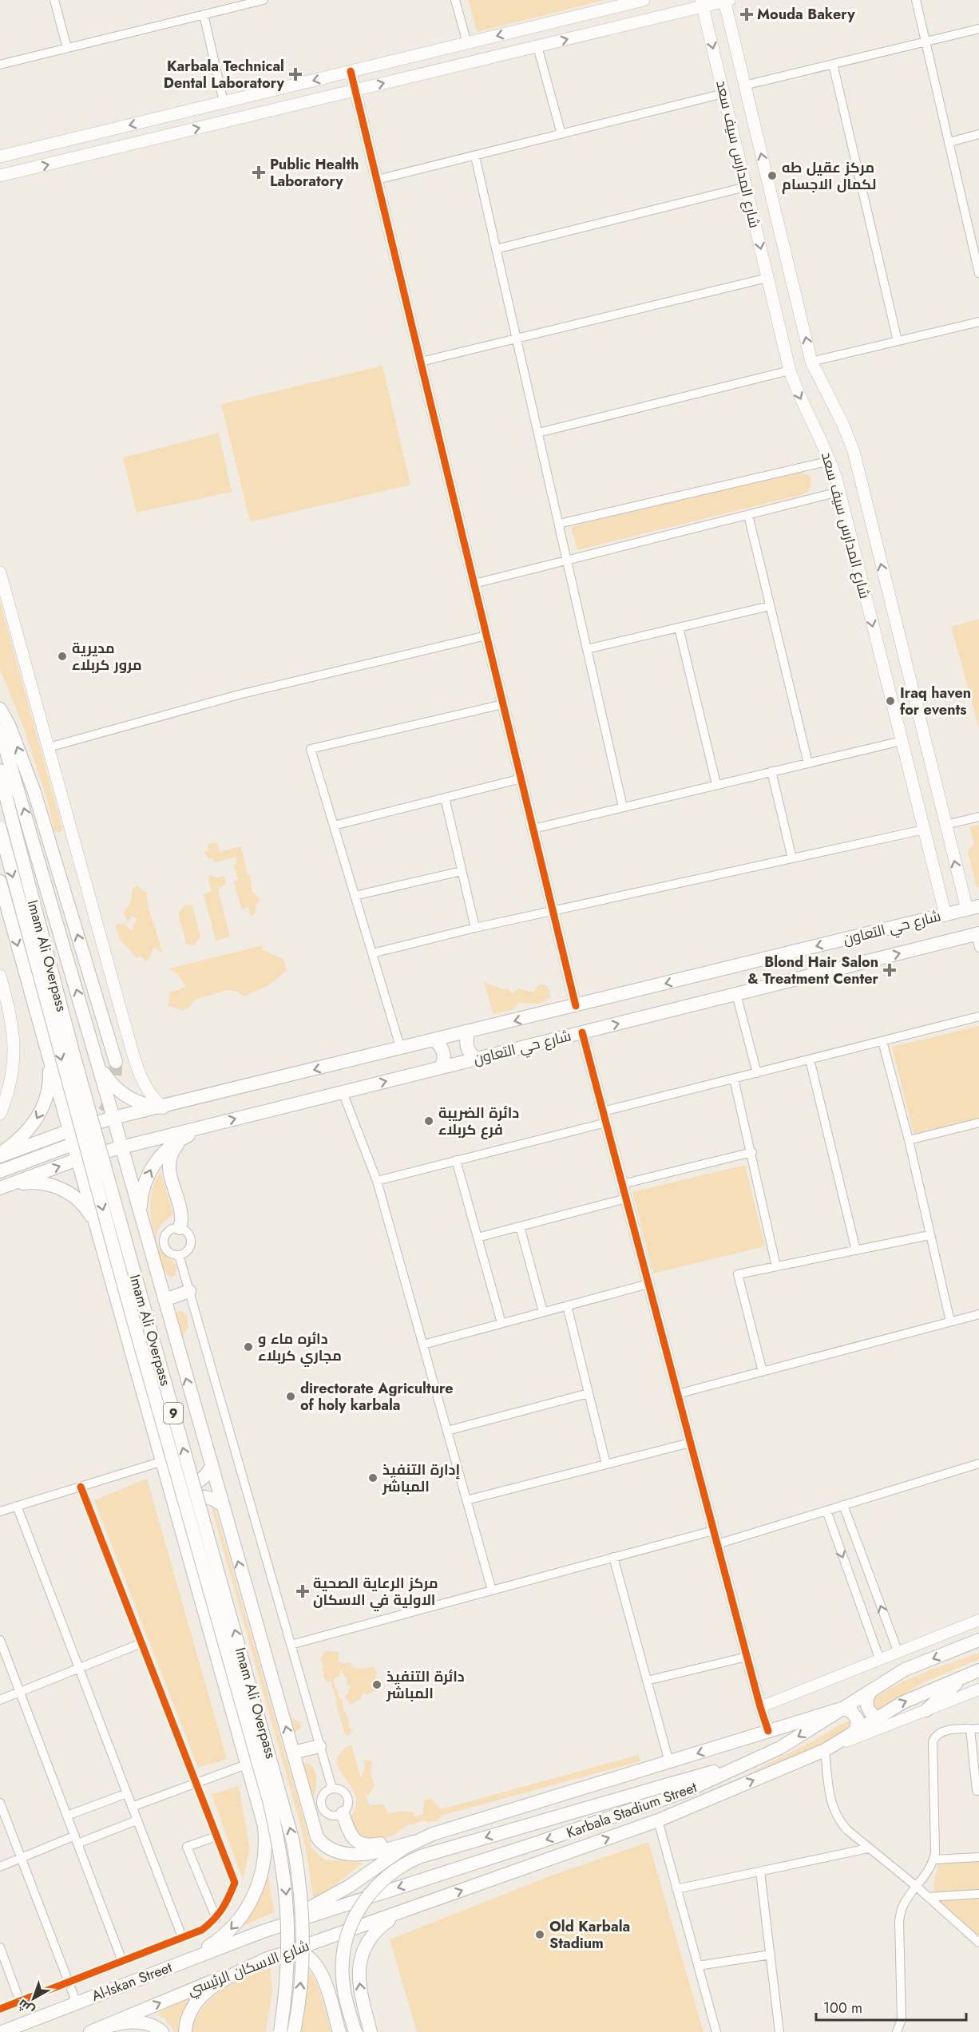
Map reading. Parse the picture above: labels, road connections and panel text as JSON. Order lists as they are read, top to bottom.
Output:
{
  "streets": {
    "main road": [
      "شارع المدارس سيف سعد",
      "شارع حي التعاون",
      "Imam Ali Overpass",
      "9",
      "Karbala Stadium Street",
      "شارع الاسكان الرئيسي",
      "Al-Iskan Street"
    ]
  },
  "crossings": [
    ["شارع المدارس سيف سعد", "شارع حي التعاون"],
    ["Karbala Stadium Street", "شارع الاسكان الرئيسي"],
    ["Karbala Stadium Street", "Al-Iskan Street"]
  ],
  "places": {
    "health": [
      "Mouda Bakery",
      "Karbala Technical Dental Laboratory",
      "Public Health Laboratory",
      "Blond Hair Salon & Treatment Center",
      "مركز الرعاية الصحية الاولية في الاسكان"
    ],
    "other": [
      "مركز عقيل طه لكمال الاجسام",
      "مديرية مرور كربلاء",
      "Iraq haven for events",
      "دائرة الضريبة فرع كربلاء",
      "دائره ماء و مجاري كربلاء",
      "directorate Agriculture of holy karbala",
      "إدارة التنفيذ المباشر",
      "دائرة التنفيذ المباشر",
      "Old Karbala Stadium"
    ]
  },
  "scale_bar": "100 m",
  "north": "bottom left"
}
